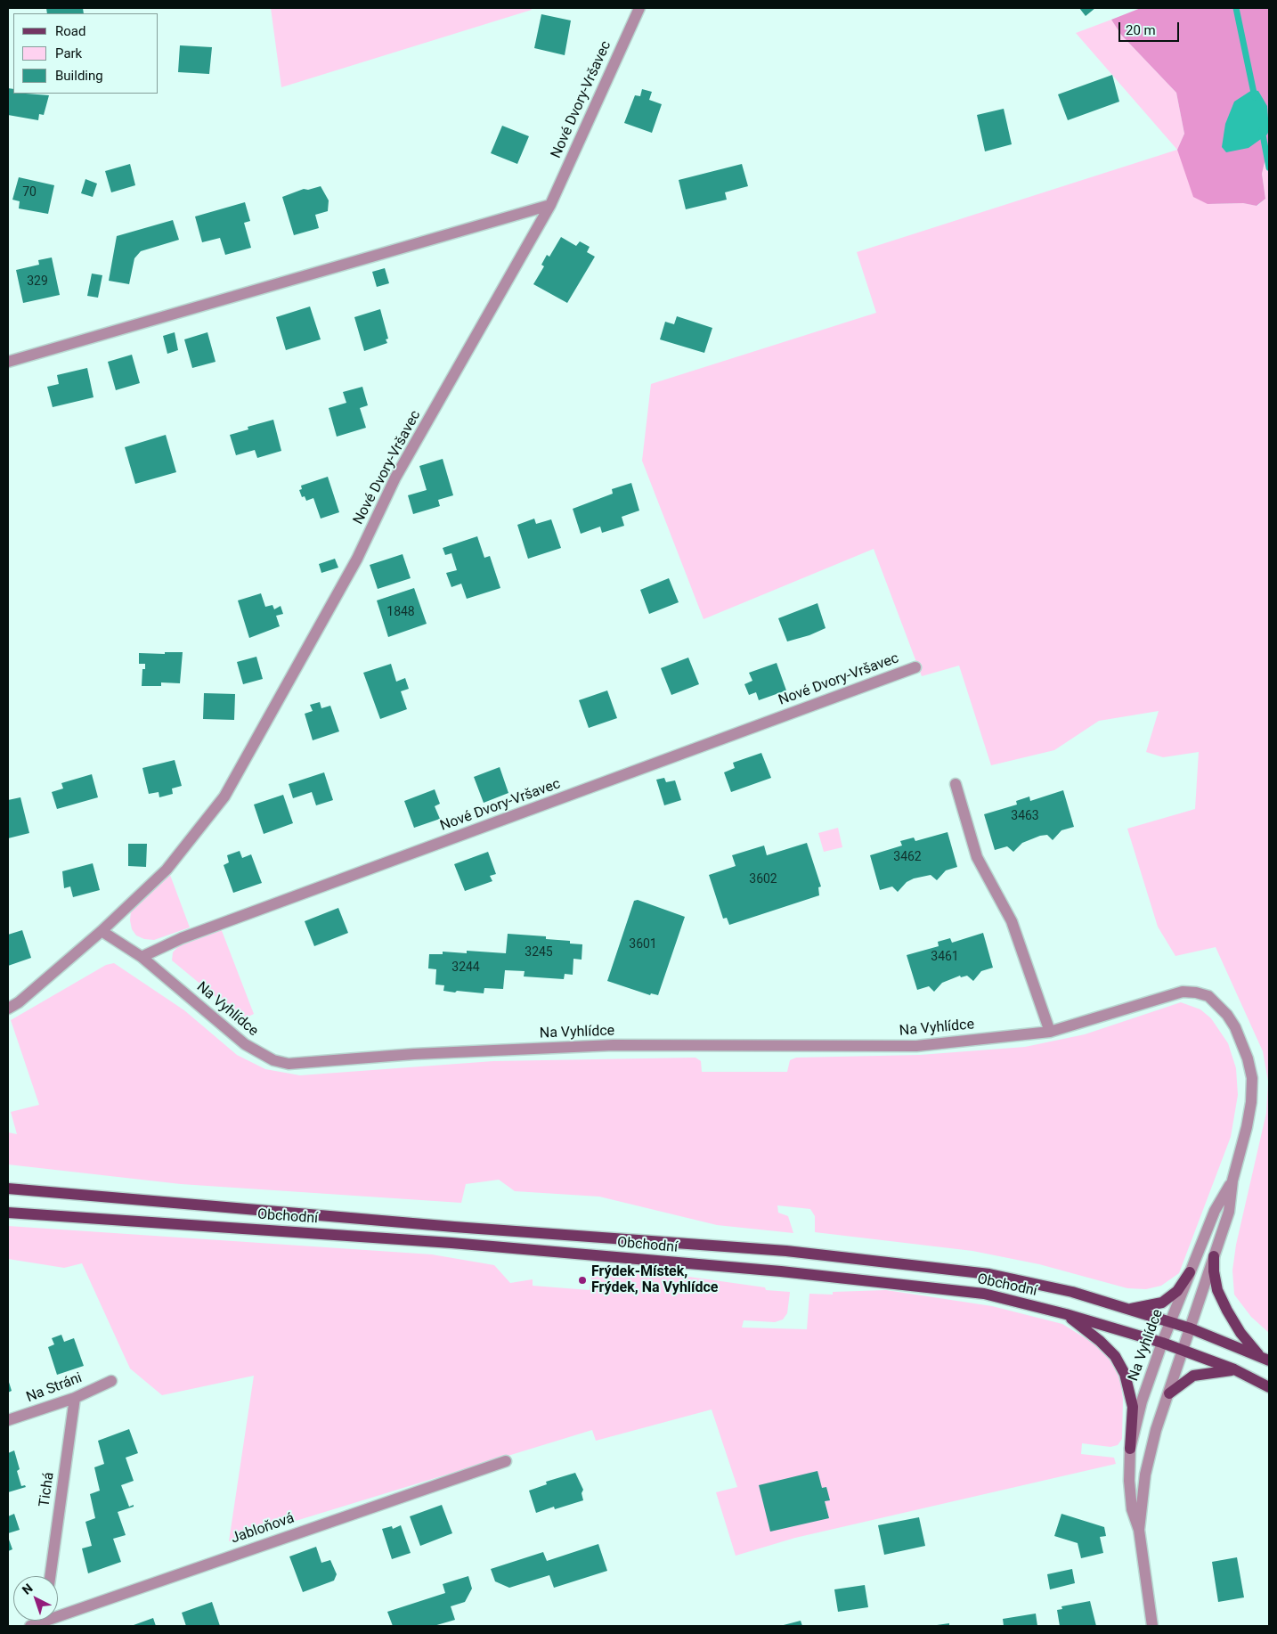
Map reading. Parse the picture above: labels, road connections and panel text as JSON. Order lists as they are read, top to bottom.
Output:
{
  "streets": {
    "main road": ["Obchodní"],
    "street": [
      "Nové Dvory-Vršavec",
      "Na Vyhlídce",
      "Na Stráni",
      "Tichá",
      "Jabloňová"
    ]
  },
  "crossings": [
    ["Nové Dvory-Vršavec", "Na Vyhlídce"],
    ["Na Vyhlídce", "Obchodní"],
    ["Na Stráni", "Tichá"]
  ],
  "places": ["Frýdek-Místek, Frýdek, Na Vyhlídce"],
  "house_numbers": [
    "70",
    "329",
    "1848",
    "3463",
    "3462",
    "3602",
    "3601",
    "3245",
    "3461",
    "3244"
  ],
  "legend": ["Road", "Park", "Building"],
  "scale_bar": "20 m",
  "north": "top left"
}
